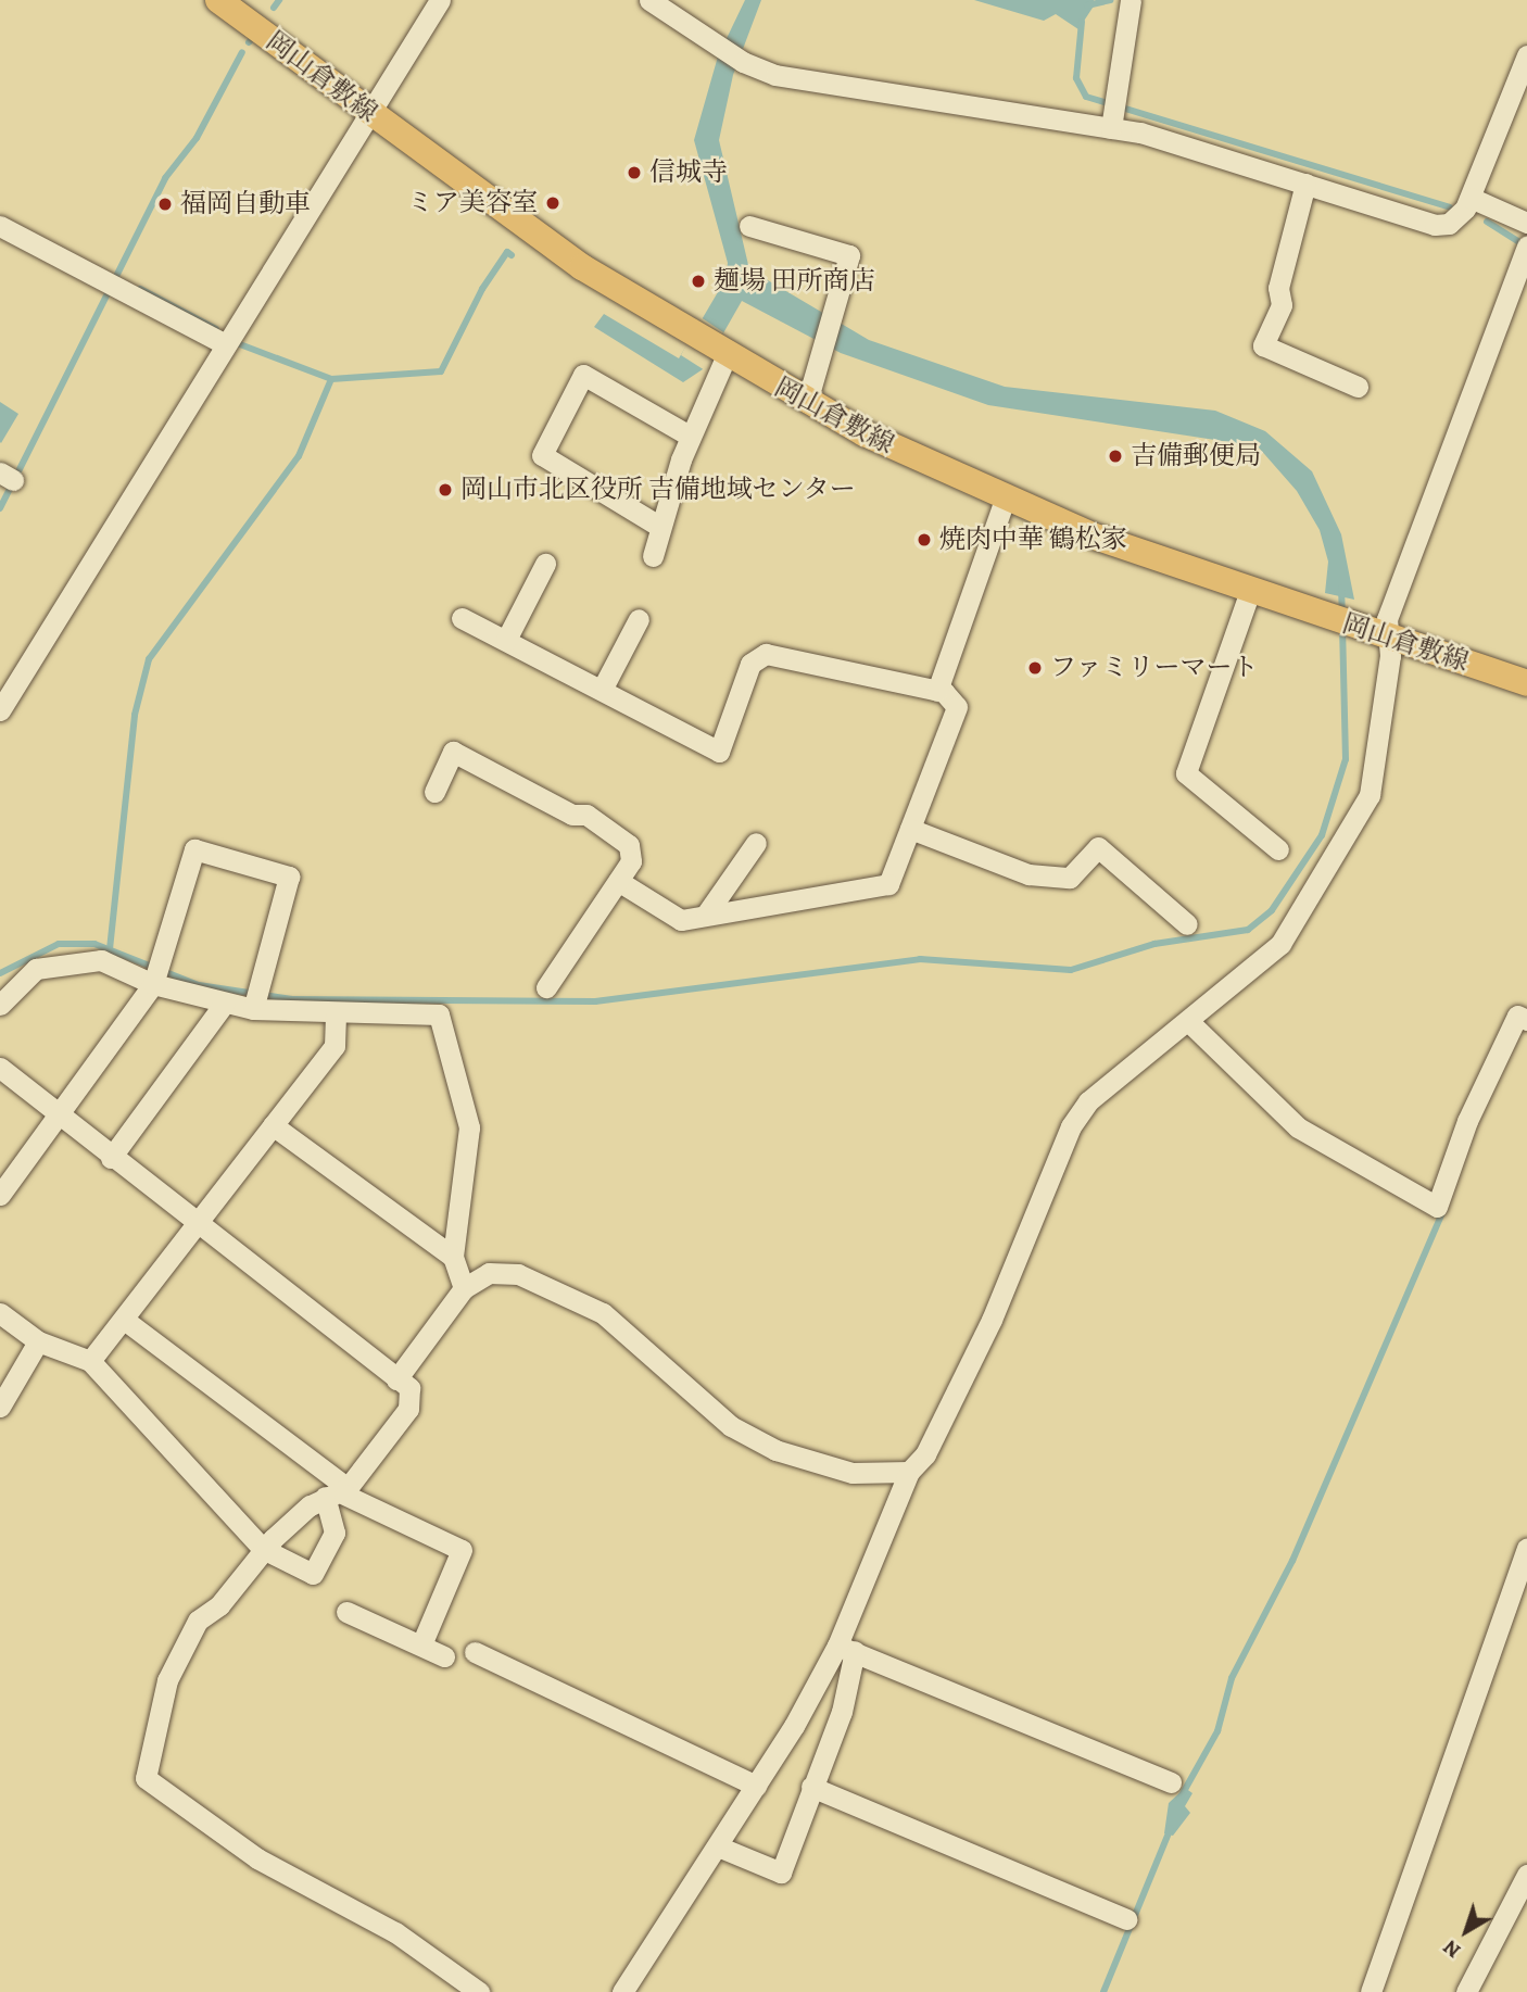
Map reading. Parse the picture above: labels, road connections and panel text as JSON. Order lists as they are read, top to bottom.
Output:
{
  "streets": {
    "main road": ["岡山倉敷線"]
  },
  "places": [
    "信城寺",
    "ミア美容室",
    "福岡自動車",
    "麺場 田所商店",
    "吉備郵便局",
    "岡山市北区役所 吉備地域センター",
    "焼肉中華 鶴松家",
    "ファミリーマート"
  ],
  "north": "bottom left"
}
